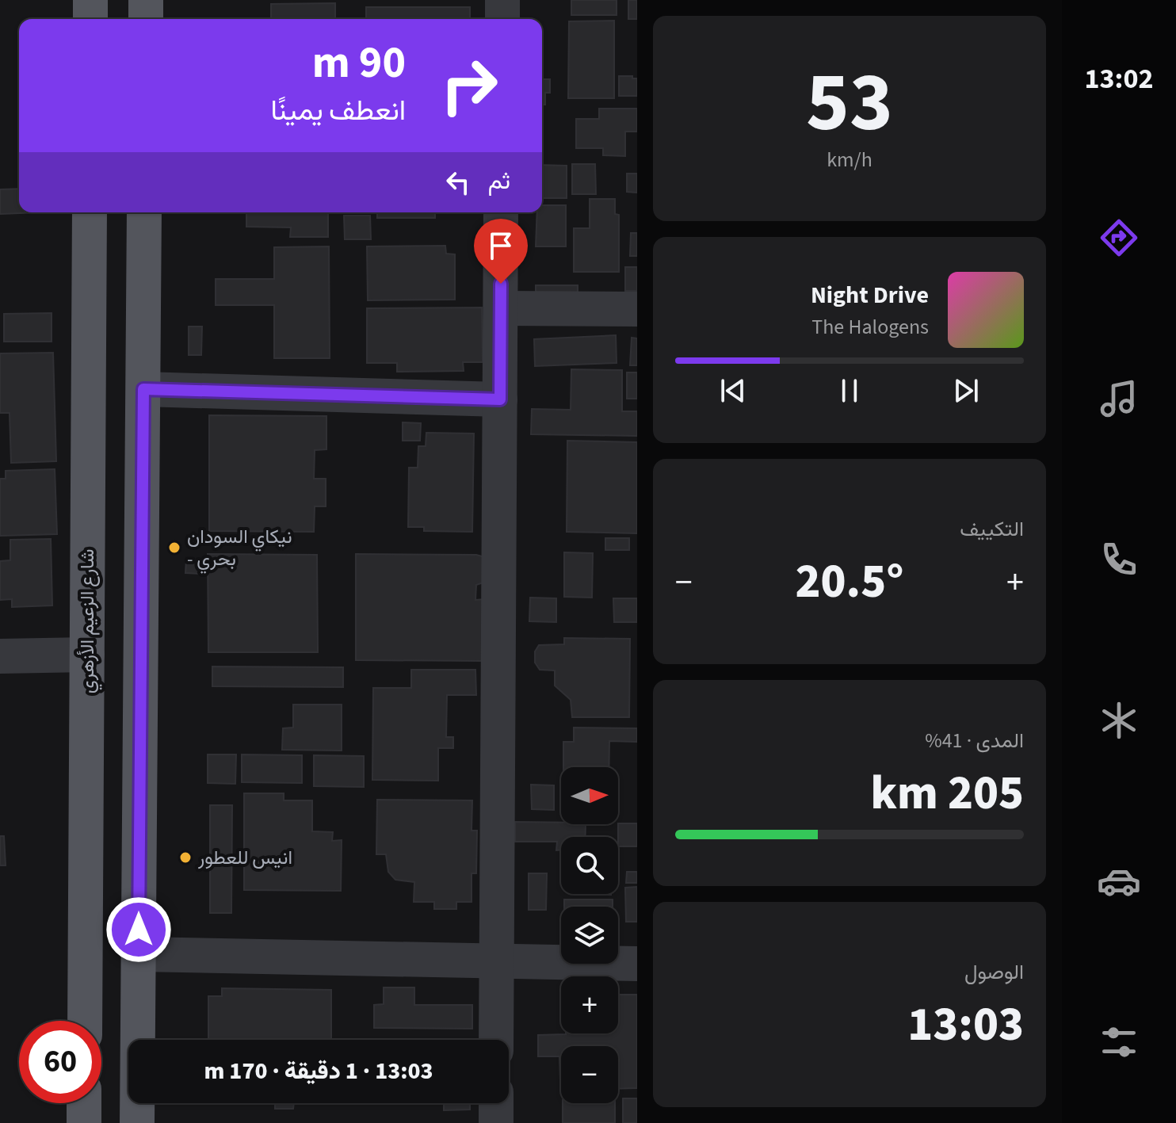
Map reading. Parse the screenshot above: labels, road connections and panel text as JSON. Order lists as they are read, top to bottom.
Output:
{
  "streets": {
    "main road": ["شارع الزعيم الأزهري"]
  },
  "places": ["نيكاي السودان - بحري", "انيس للعطور"],
  "north": "right",
  "page": {
    "tabs": "13:02",
    "tile": [
      ["53", "km/h"],
      "التكييف",
      ["المدى · 41%", "205 km"],
      ["الوصول", "13:03"]
    ],
    "turn": ["90 m", "انعطف يمينًا"],
    "then": "ثم",
    "song": ["Night Drive", "The Halogens"],
    "heat": ["−", "20.5°", "+"],
    "map_buttons": ["+", "−"],
    "limit": "60",
    "trip": "13:03 · 1 دقيقة · 170 m"
  }
}
